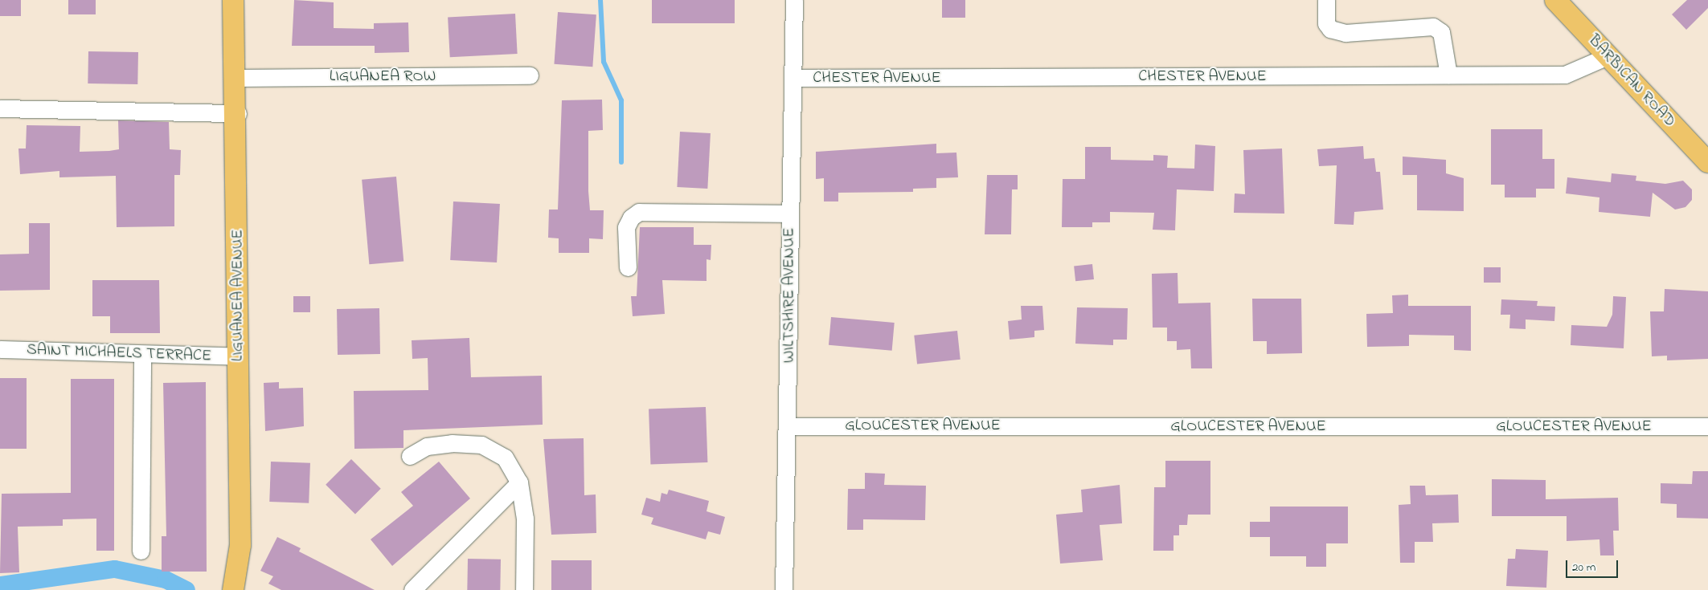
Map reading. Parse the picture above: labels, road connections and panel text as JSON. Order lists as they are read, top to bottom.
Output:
{
  "streets": {
    "main road": ["BARBICAN ROAD", "LIGUANEA AVENUE"],
    "street": [
      "LIGUANEA ROW",
      "CHESTER AVENUE",
      "WILTSHIRE AVENUE",
      "SAINT MICHAELS TERRACE",
      "GLOUCESTER AVENUE"
    ]
  },
  "crossings": [
    ["LIGUANEA ROW", "LIGUANEA AVENUE"],
    ["CHESTER AVENUE", "BARBICAN ROAD"],
    ["CHESTER AVENUE", "WILTSHIRE AVENUE"],
    ["LIGUANEA AVENUE", "SAINT MICHAELS TERRACE"],
    ["WILTSHIRE AVENUE", "GLOUCESTER AVENUE"]
  ],
  "scale_bar": "20 m"
}
